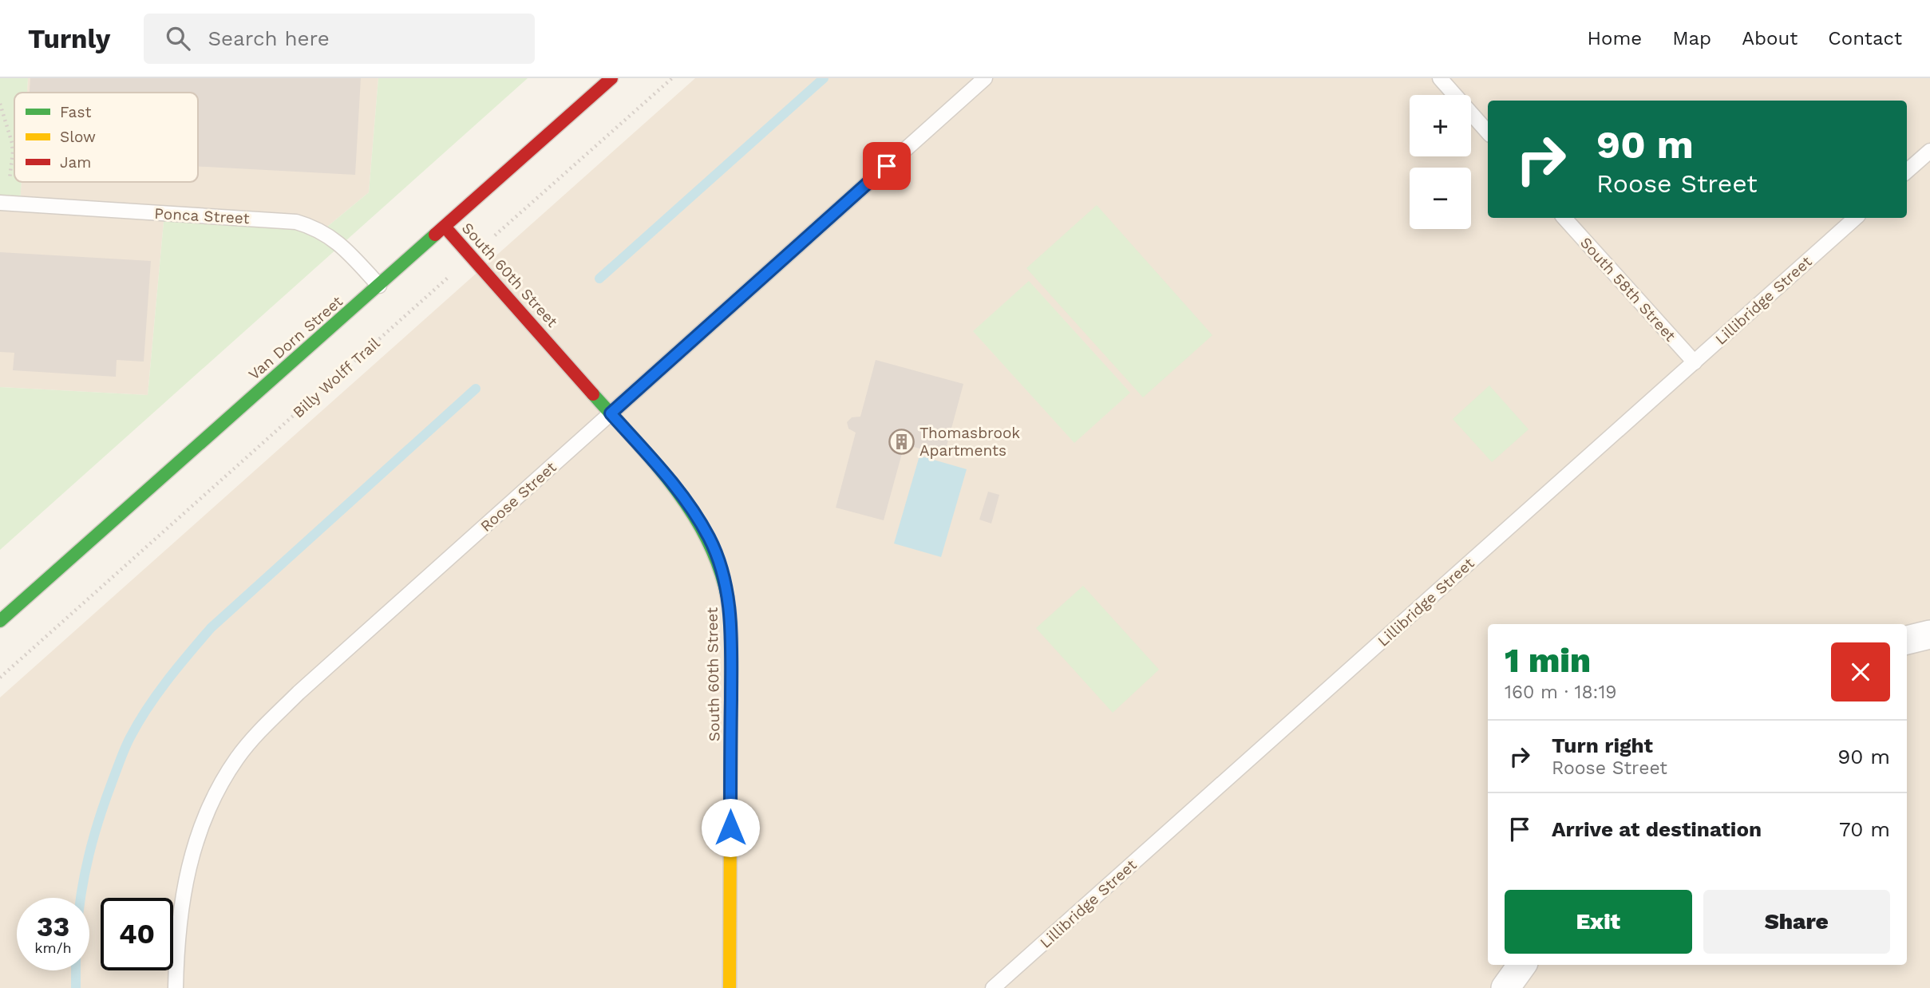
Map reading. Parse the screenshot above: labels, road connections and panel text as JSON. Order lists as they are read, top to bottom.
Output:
{
  "streets": {
    "street": ["South 60th Street", "Van Dorn Street"],
    "lane": [
      "Ponca Street",
      "South 58th Street",
      "Lillibridge Street",
      "Roose Street"
    ],
    "path": ["Billy Wolff Trail"]
  },
  "crossings": [
    ["Ponca Street", "Van Dorn Street"],
    ["South 60th Street", "Van Dorn Street"],
    ["South 60th Street", "Billy Wolff Trail"],
    ["South 60th Street", "Roose Street"],
    ["South 58th Street", "Lillibridge Street"]
  ],
  "places": {
    "building": ["Thomasbrook Apartments"]
  },
  "legend": ["Fast", "Slow", "Jam"],
  "page": {
    "header": "Turnly",
    "search": "Search here",
    "nav": [
      "Home",
      "Map",
      "About",
      "Contact"
    ],
    "map_buttons": ["+", "−"],
    "turn": ["90 m", "Roose Street"],
    "heading": ["1 min", "160 m · 18:19"],
    "list": [
      {
        "name": "Turn right",
        "note": "Roose Street",
        "value": "90 m"
      },
      {
        "name": "Arrive at destination",
        "value": "70 m"
      }
    ],
    "buttons": ["Exit", "Share"],
    "speed": "33 km/h",
    "limit": "40"
  }
}
